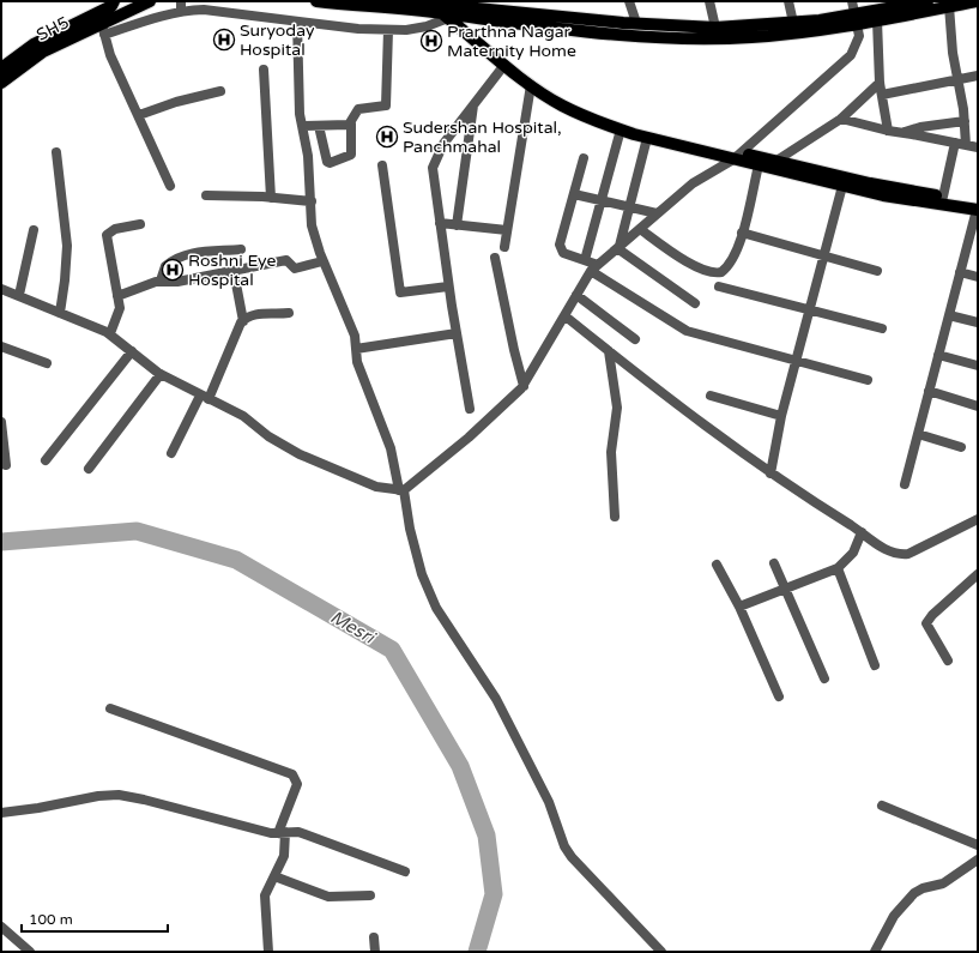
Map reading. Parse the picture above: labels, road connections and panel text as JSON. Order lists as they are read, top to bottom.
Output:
{
  "streets": {
    "main road": ["SH5"]
  },
  "water": ["Mesri"],
  "places": {
    "hospital": [
      "Suryoday Hospital",
      "Prarthna Nagar Maternity Home",
      "Sudershan Hospital, Panchmahal",
      "Roshni Eye Hospital"
    ]
  },
  "scale_bar": "100 m"
}
